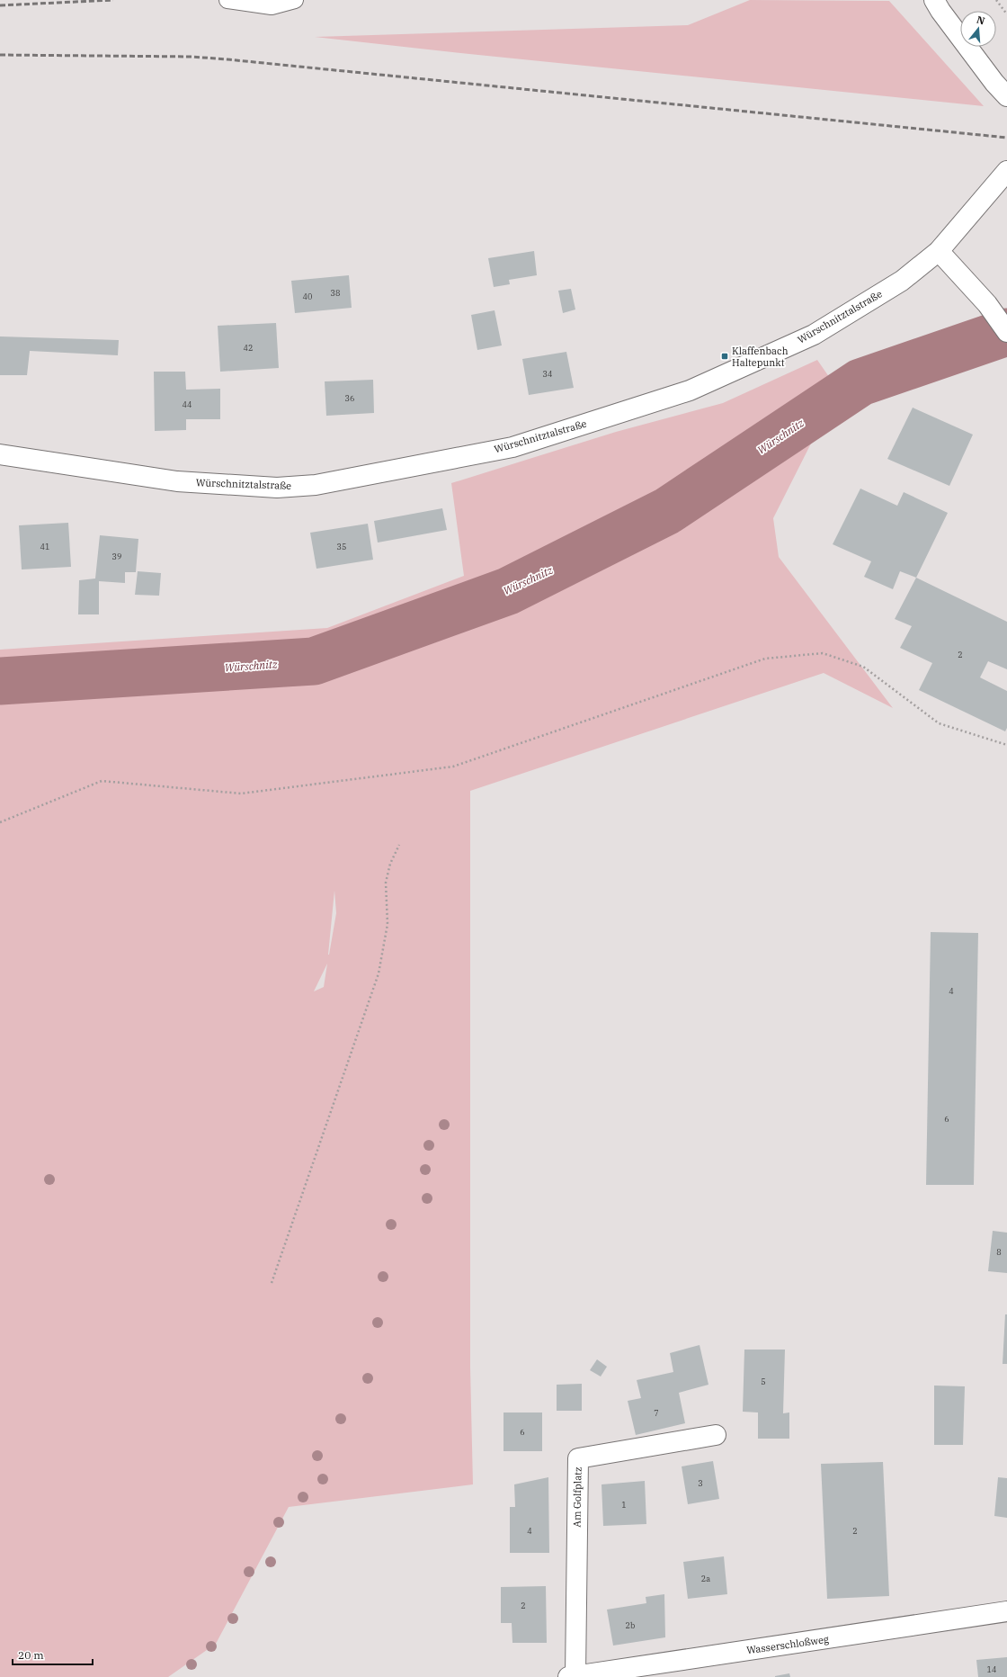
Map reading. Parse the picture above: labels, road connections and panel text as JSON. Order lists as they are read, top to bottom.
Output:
{
  "streets": {
    "main road": ["Würschnitztalstraße", "Am Golfplatz", "Wasserschloßweg"]
  },
  "crossings": [
    ["Am Golfplatz", "Wasserschloßweg"]
  ],
  "water": ["Würschnitz"],
  "places": {
    "transit": ["Klaffenbach Haltepunkt"]
  },
  "house_numbers": [
    "38",
    "40",
    "42",
    "34",
    "36",
    "44",
    "41",
    "35",
    "39",
    "2",
    "4",
    "6",
    "8",
    "5",
    "7",
    "6",
    "3",
    "1",
    "4",
    "2",
    "2a",
    "2",
    "2b",
    "14"
  ],
  "scale_bar": "20 m",
  "north": "top"
}
